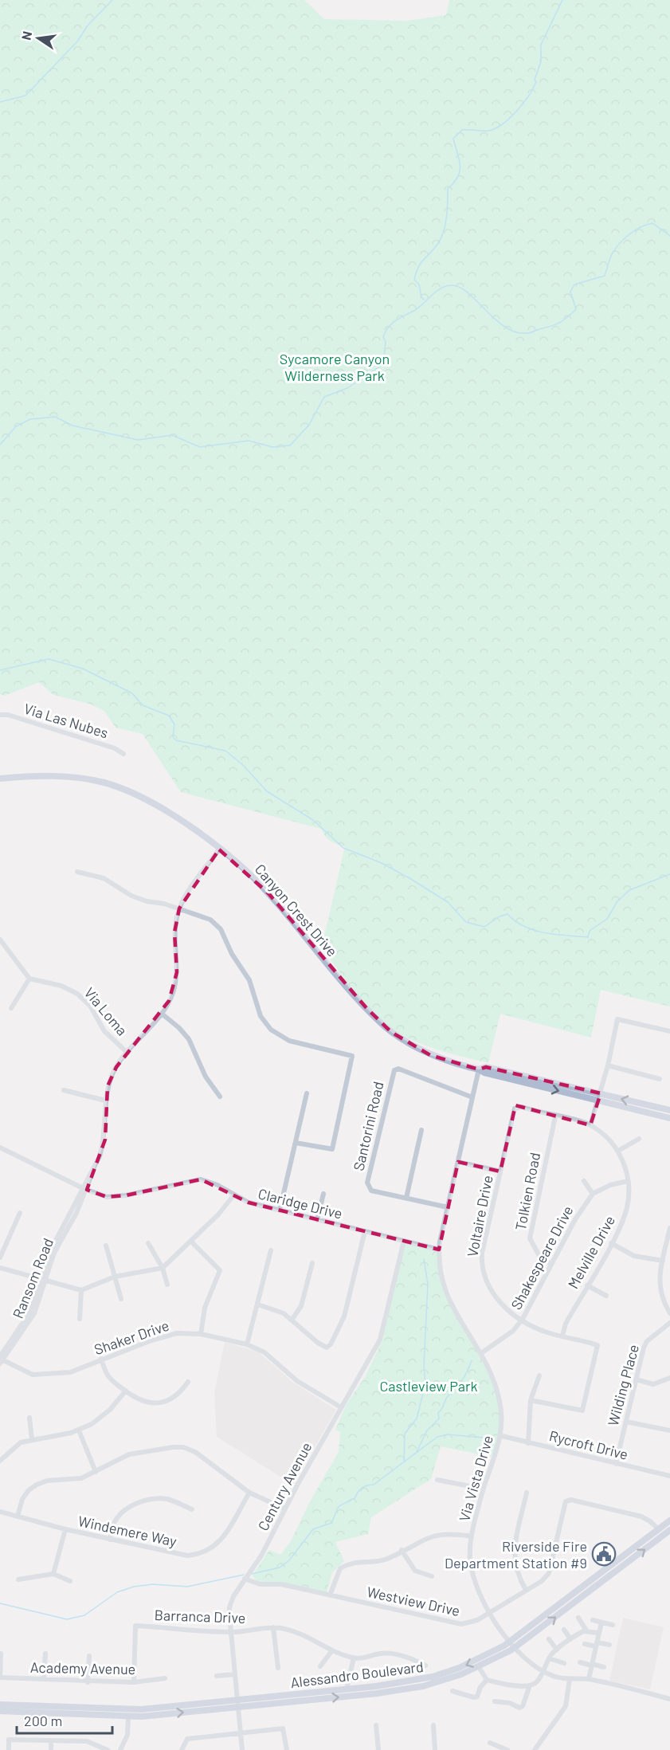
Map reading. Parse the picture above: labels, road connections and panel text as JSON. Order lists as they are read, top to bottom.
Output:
{
  "streets": {
    "main road": ["Canyon Crest Drive", "Alessandro Boulevard"],
    "street": [
      "Via Las Nubes",
      "Via Loma",
      "Santorini Road",
      "Tolkien Road",
      "Claridge Drive",
      "Voltaire Drive",
      "Melville Drive",
      "Shakespeare Drive",
      "Ransom Road",
      "Shaker Drive",
      "Wilding Place",
      "Rycroft Drive",
      "Via Vista Drive",
      "Century Avenue",
      "Windemere Way",
      "Westview Drive",
      "Barranca Drive",
      "Academy Avenue"
    ]
  },
  "crossings": [
    ["Canyon Crest Drive", "Ransom Road"],
    ["Canyon Crest Drive", "Via Vista Drive"],
    ["Via Loma", "Ransom Road"],
    ["Santorini Road", "Via Vista Drive"],
    ["Tolkien Road", "Melville Drive"],
    ["Tolkien Road", "Shakespeare Drive"],
    ["Claridge Drive", "Ransom Road"],
    ["Claridge Drive", "Via Vista Drive"],
    ["Claridge Drive", "Century Avenue"],
    ["Voltaire Drive", "Melville Drive"],
    ["Voltaire Drive", "Shakespeare Drive"],
    ["Shakespeare Drive", "Via Vista Drive"],
    ["Ransom Road", "Shaker Drive"],
    ["Shaker Drive", "Century Avenue"],
    ["Wilding Place", "Rycroft Drive"],
    ["Rycroft Drive", "Via Vista Drive"],
    ["Via Vista Drive", "Westview Drive"],
    ["Via Vista Drive", "Alessandro Boulevard"],
    ["Century Avenue", "Westview Drive"],
    ["Century Avenue", "Barranca Drive"],
    ["Century Avenue", "Alessandro Boulevard"],
    ["Westview Drive", "Alessandro Boulevard"],
    ["Barranca Drive", "Academy Avenue"]
  ],
  "parks": ["Sycamore Canyon Wilderness Park", "Castleview Park"],
  "places": {
    "public building": ["Riverside Fire Department Station #9"]
  },
  "scale_bar": "200 m",
  "north": "left"
}
